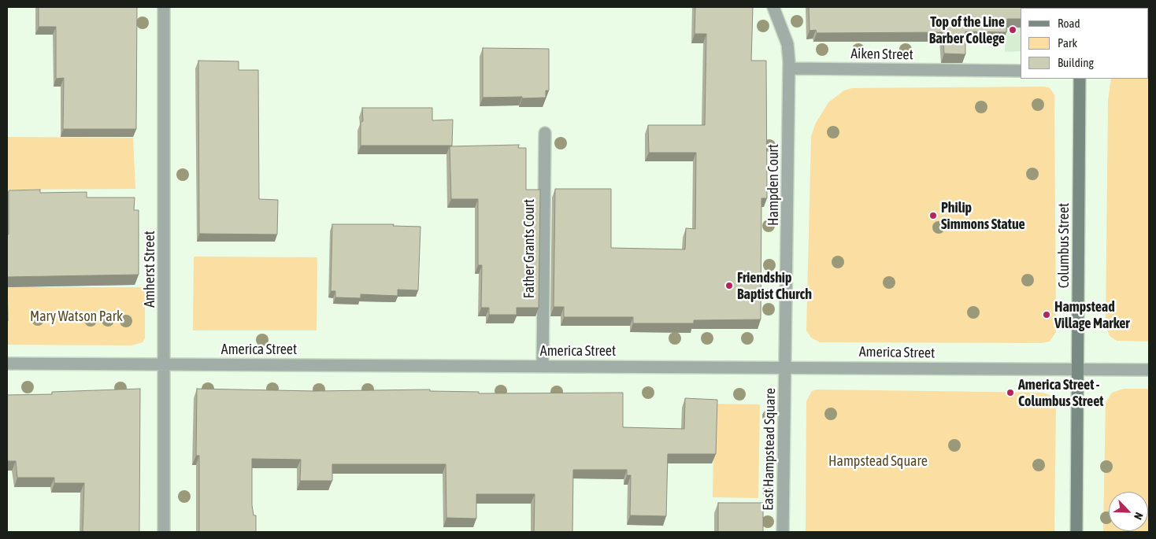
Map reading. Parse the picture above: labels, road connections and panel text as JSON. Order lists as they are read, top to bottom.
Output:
{
  "streets": {
    "street": [
      "Aiken Street",
      "Hampden Court",
      "Columbus Street",
      "Father Grants Court",
      "Amherst Street",
      "America Street",
      "East Hampstead Square"
    ]
  },
  "crossings": [
    ["Aiken Street", "Hampden Court"],
    ["Hampden Court", "America Street"],
    ["Hampden Court", "East Hampstead Square"],
    ["Columbus Street", "America Street"],
    ["Father Grants Court", "America Street"],
    ["Amherst Street", "America Street"],
    ["America Street", "East Hampstead Square"]
  ],
  "parks": ["Mary Watson Park", "Hampstead Square"],
  "places": [
    "Top of the Line Barber College",
    "Philip Simmons Statue",
    "Friendship Baptist Church",
    "Hampstead Village Marker",
    "America Street - Columbus Street"
  ],
  "legend": ["Road", "Park", "Building"],
  "north": "bottom right"
}
